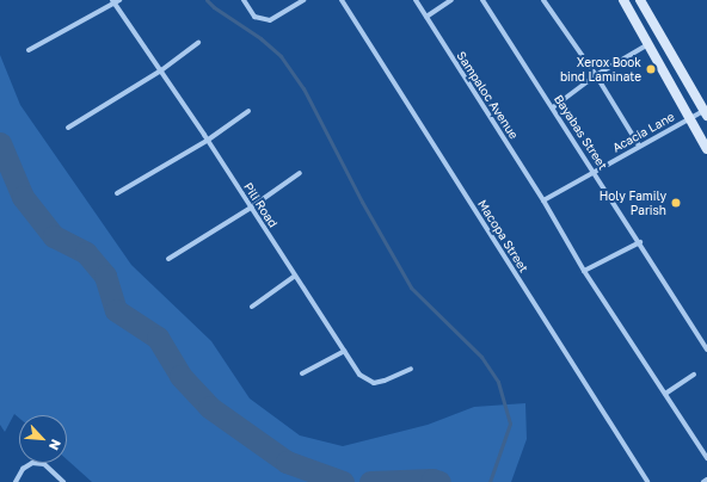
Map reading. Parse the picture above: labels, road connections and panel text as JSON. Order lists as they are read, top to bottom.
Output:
{
  "streets": {
    "street": [
      "Sampaloc Avenue",
      "Bayabas Street",
      "Acacia Lane",
      "Pili Road",
      "Macopa Street"
    ]
  },
  "crossings": [
    ["Sampaloc Avenue", "Acacia Lane"],
    ["Bayabas Street", "Acacia Lane"]
  ],
  "places": ["Xerox Book bind Laminate", "Holy Family Parish"],
  "north": "bottom right"
}
